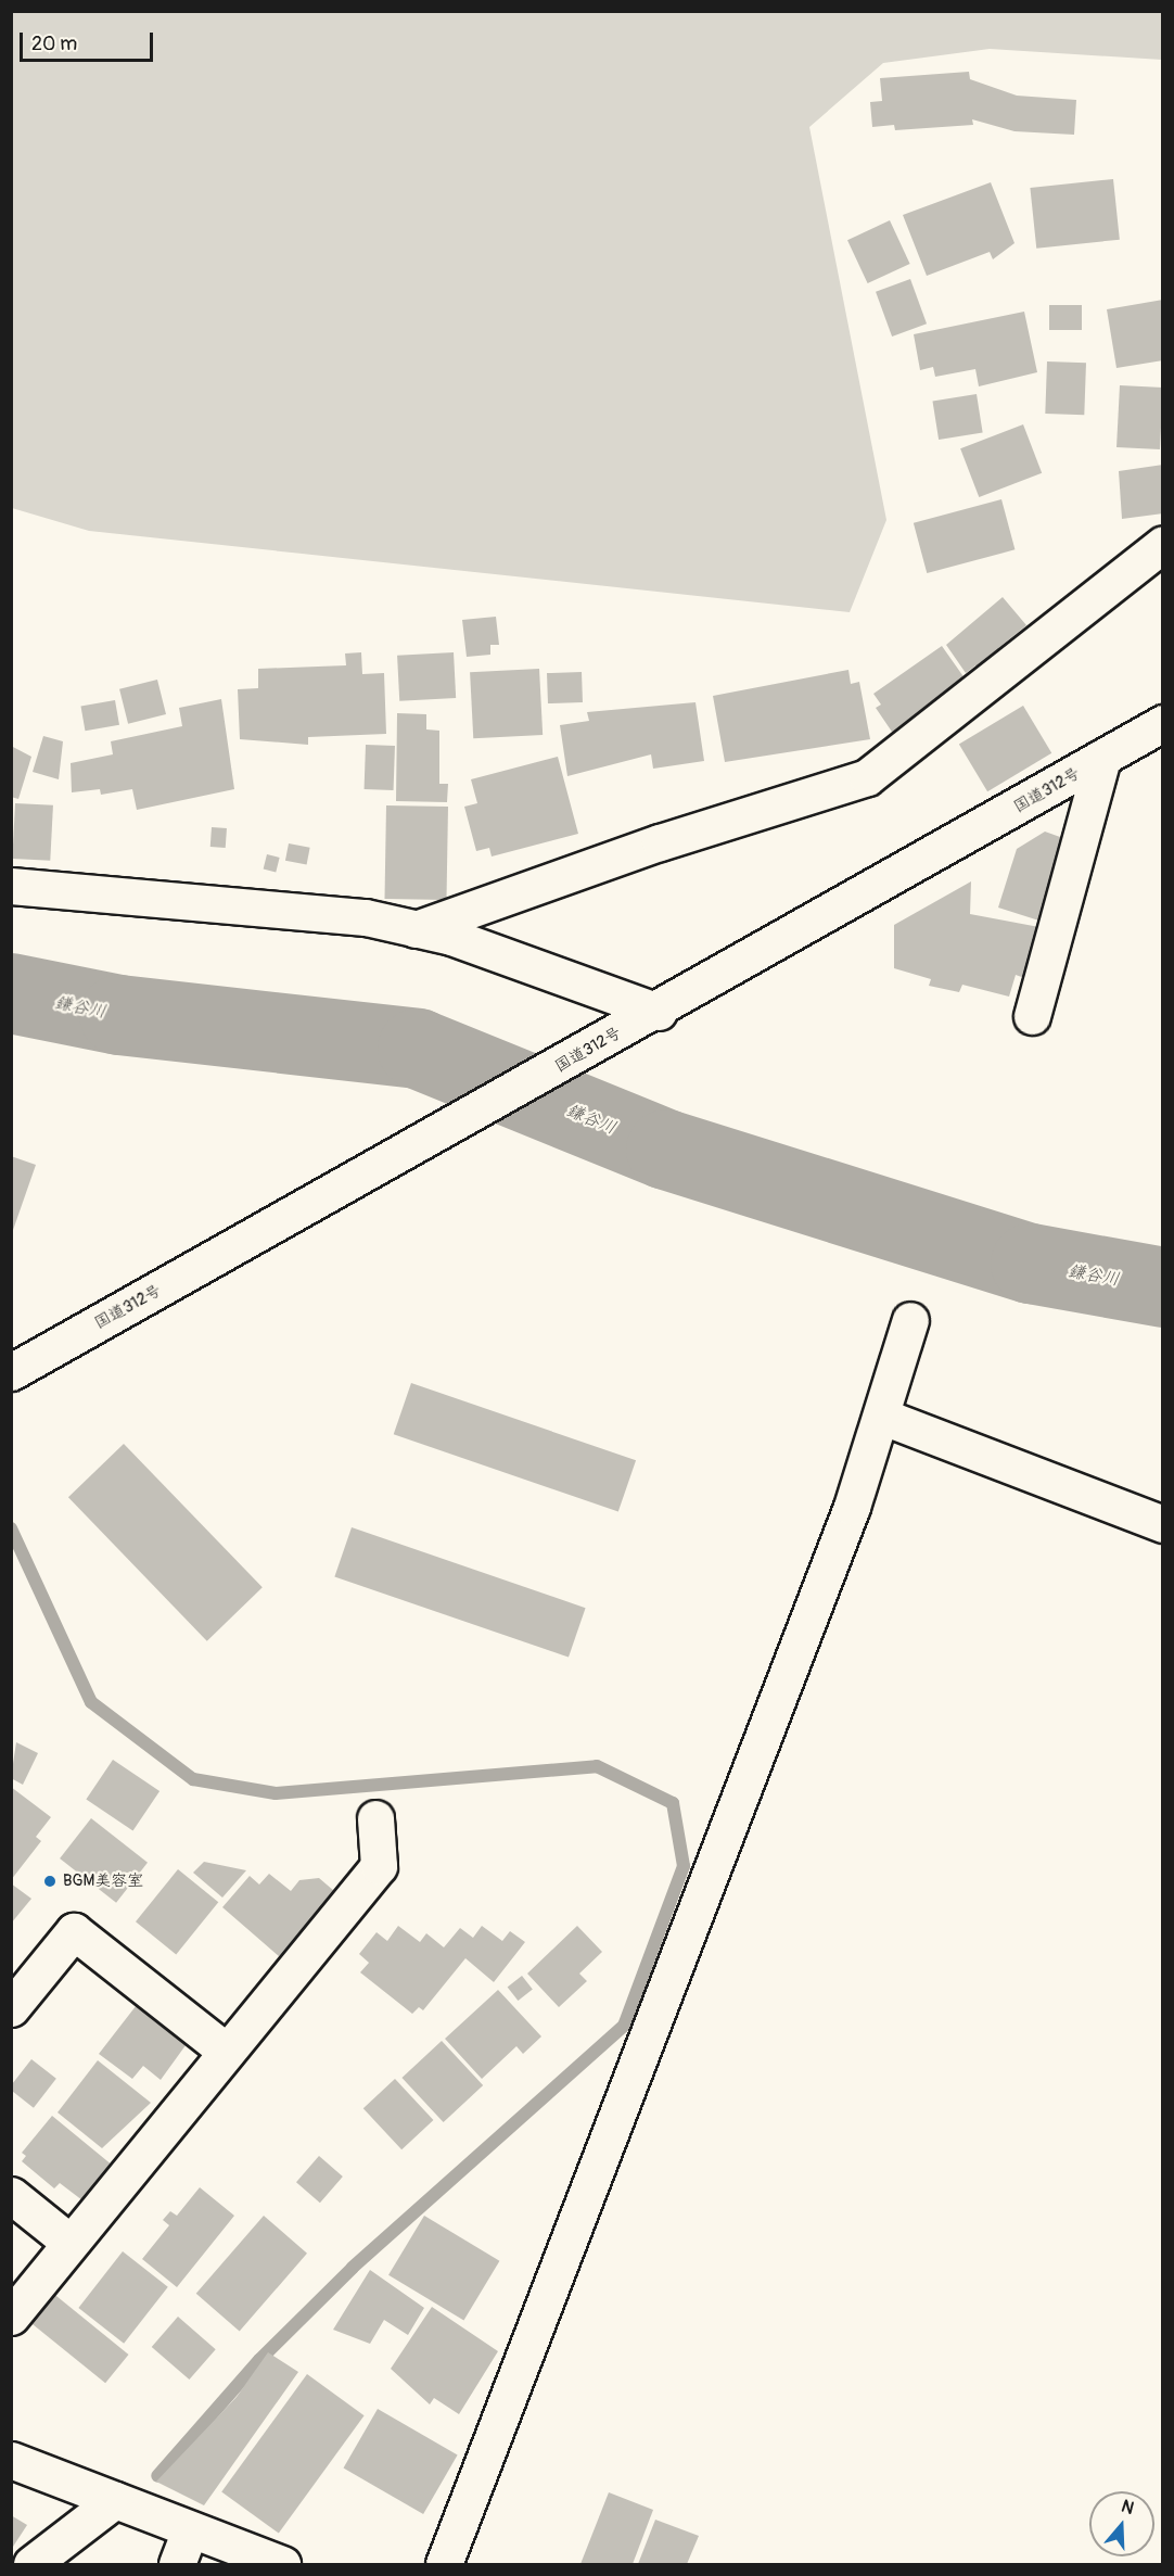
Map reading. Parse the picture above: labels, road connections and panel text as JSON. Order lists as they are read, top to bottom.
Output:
{
  "streets": {
    "main road": ["国道312号"]
  },
  "water": ["鎌谷川"],
  "places": ["BGM美容室"],
  "scale_bar": "20 m",
  "north": "top"
}
